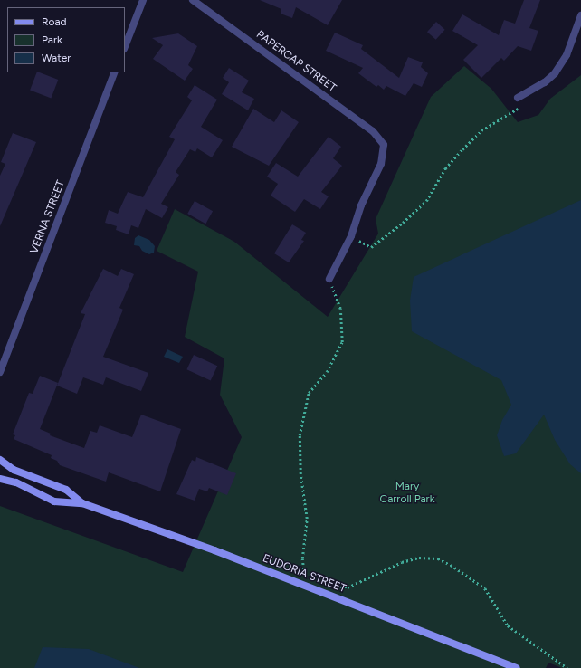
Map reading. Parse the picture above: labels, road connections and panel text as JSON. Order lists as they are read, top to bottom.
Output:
{
  "streets": {
    "street": ["PAPERCAP STREET", "VERNA STREET", "EUDORIA STREET"]
  },
  "parks": ["Mary Carroll Park"],
  "legend": ["Road", "Park", "Water"]
}
